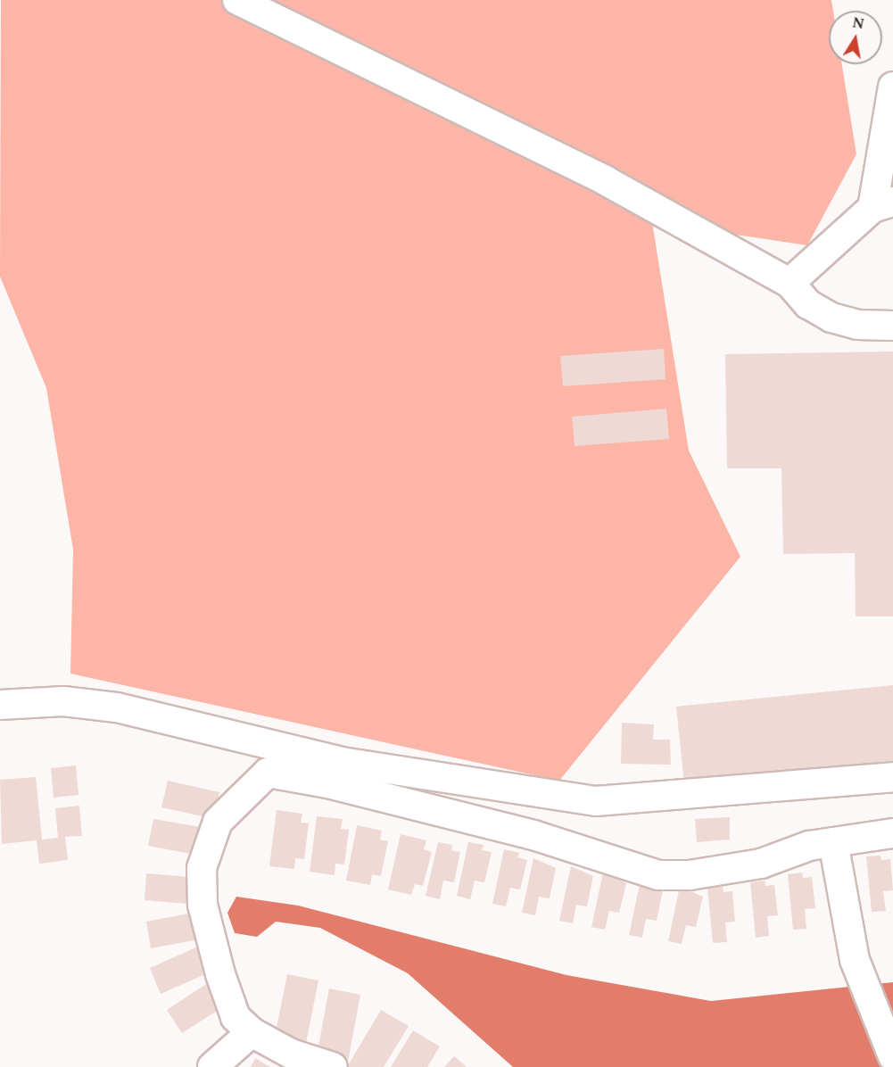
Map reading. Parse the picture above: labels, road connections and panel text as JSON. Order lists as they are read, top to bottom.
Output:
{
  "north": "top"
}
